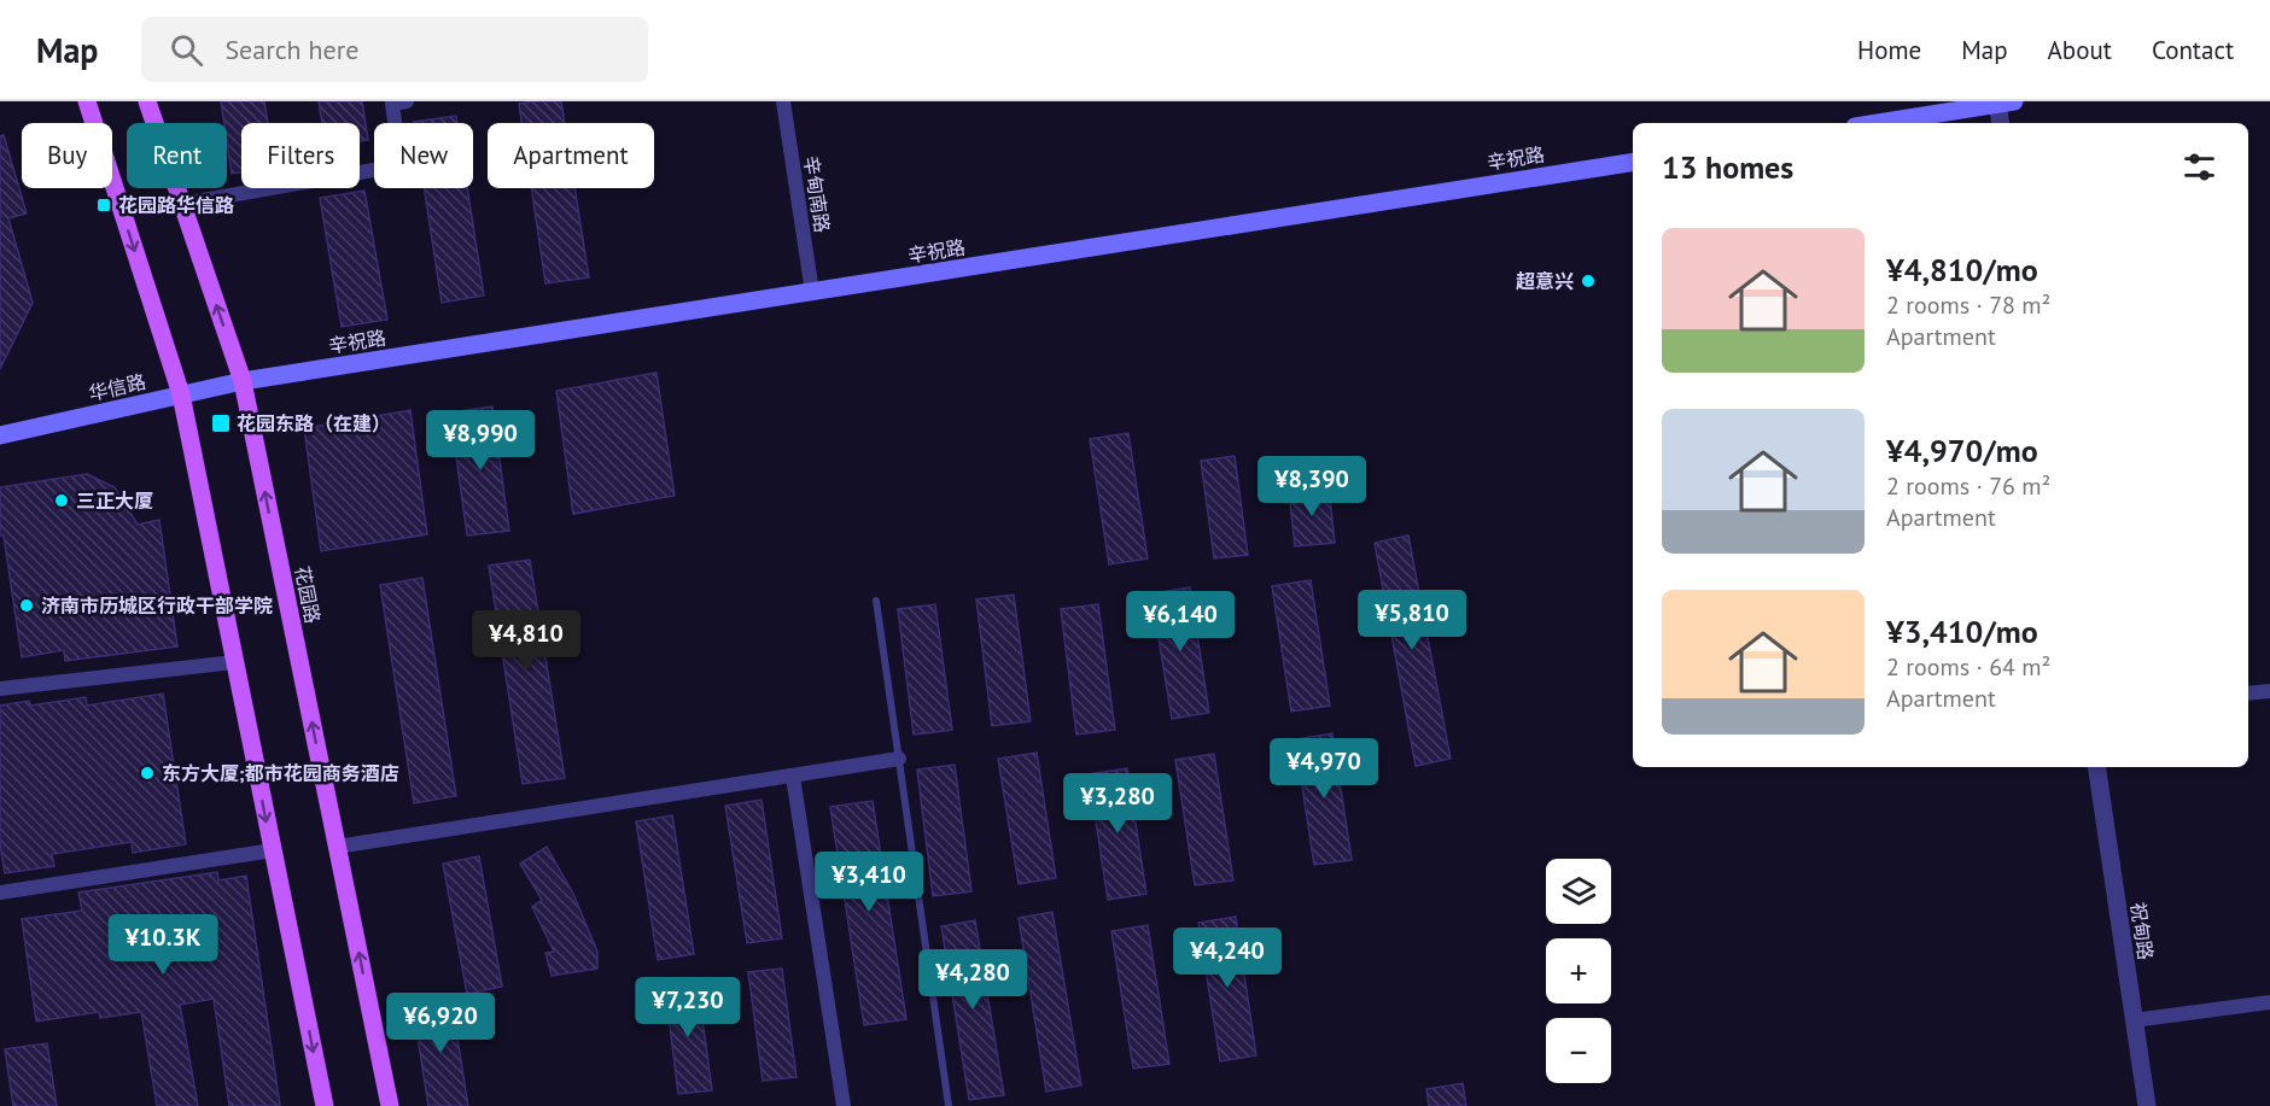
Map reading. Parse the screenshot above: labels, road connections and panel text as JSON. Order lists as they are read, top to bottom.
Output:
{
  "streets": {
    "main road": ["辛祝路", "华信路", "花园路"],
    "street": ["辛甸南路", "祝甸路"]
  },
  "crossings": [
    ["辛祝路", "辛甸南路"],
    ["辛祝路", "华信路"],
    ["辛祝路", "花园路"],
    ["华信路", "花园路"]
  ],
  "places": {
    "transit": ["花园路华信路", "花园东路（在建）"],
    "other": [
      "超意兴",
      "三正大厦",
      "济南市历城区行政干部学院",
      "东方大厦;都市花园商务酒店"
    ]
  },
  "page": {
    "header": "Map",
    "search": "Search here",
    "nav": [
      "Home",
      "Map",
      "About",
      "Contact"
    ],
    "chip": [
      "Buy",
      "Rent",
      "Filters",
      "New",
      "Apartment"
    ],
    "heading": "13 homes",
    "list": [
      {
        "name": "¥4,810/mo",
        "note": "2 rooms · 78 m² · Apartment"
      },
      {
        "name": "¥4,970/mo",
        "note": "2 rooms · 76 m² · Apartment"
      },
      {
        "name": "¥3,410/mo",
        "note": "2 rooms · 64 m² · Apartment"
      }
    ],
    "price": [
      "¥8,990",
      "¥8,390",
      "¥5,810",
      "¥6,140",
      "¥4,810",
      "¥4,970",
      "¥3,280",
      "¥3,410",
      "¥10.3K",
      "¥4,240",
      "¥4,280",
      "¥7,230",
      "¥6,920"
    ],
    "map_buttons": ["+", "−"]
  }
}
